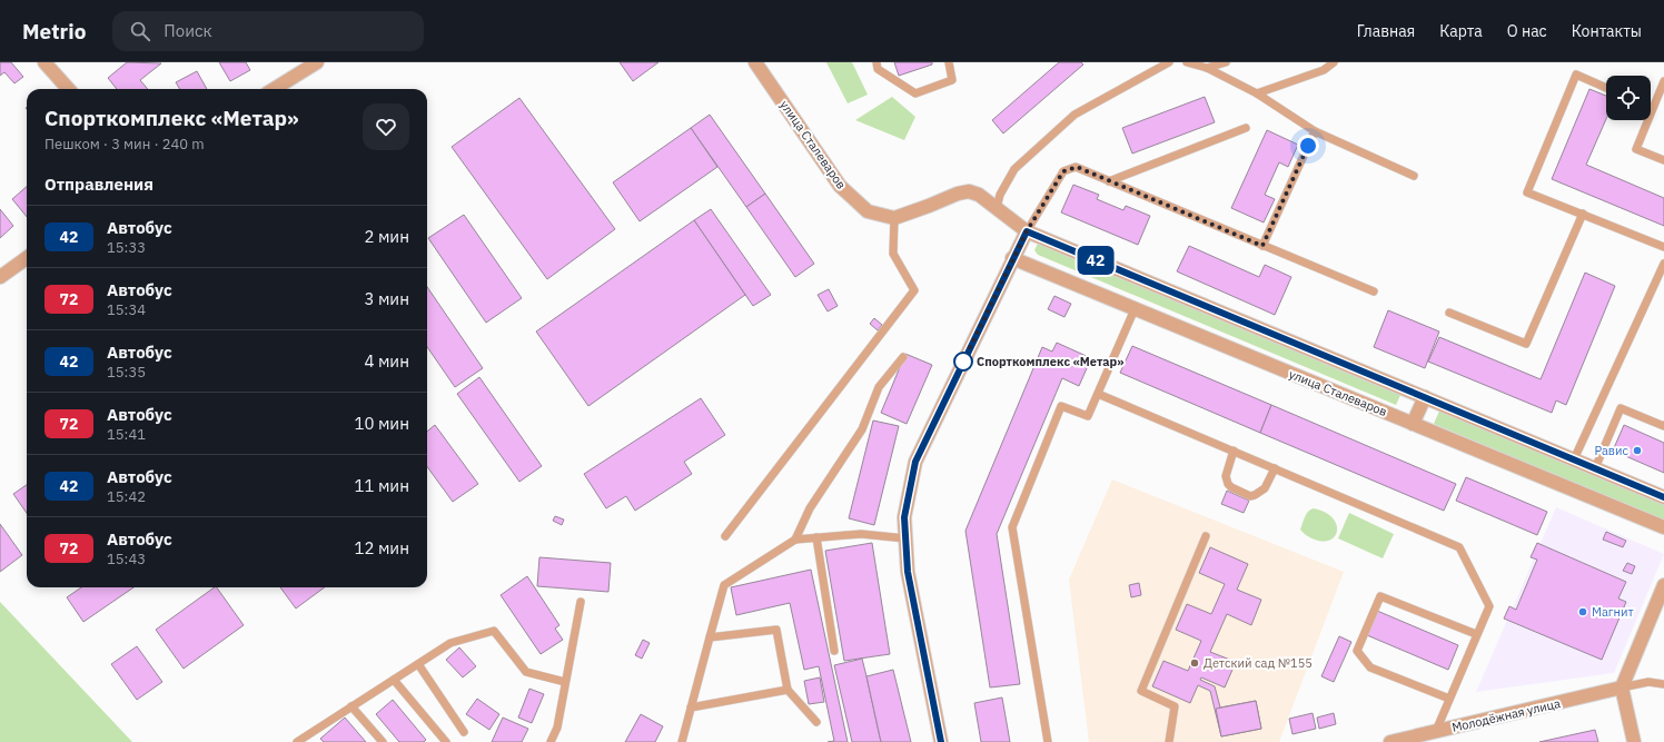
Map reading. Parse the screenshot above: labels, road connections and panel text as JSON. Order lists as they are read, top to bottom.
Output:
{
  "streets": {
    "street": ["улица Сталеваров", "Молодёжная улица"]
  },
  "places": [
    "Спорткомплекс «Метар»",
    "Равис",
    "Магнит",
    "Детский сад №155"
  ],
  "lines": ["bus line 42"],
  "page": {
    "header": "Metrio",
    "search": "Поиск",
    "nav": [
      "Главная",
      "Карта",
      "О нас",
      "Контакты"
    ],
    "on_map": "42",
    "heading": [
      ["Спорткомплекс «Метар»", "Пешком · 3 мин · 240 m"],
      "Отправления"
    ],
    "list": [
      {
        "mark": "42",
        "name": "Автобус",
        "note": "15:33",
        "value": "2 мин"
      },
      {
        "mark": "72",
        "name": "Автобус",
        "note": "15:34",
        "value": "3 мин"
      },
      {
        "mark": "42",
        "name": "Автобус",
        "note": "15:35",
        "value": "4 мин"
      },
      {
        "mark": "72",
        "name": "Автобус",
        "note": "15:41",
        "value": "10 мин"
      },
      {
        "mark": "42",
        "name": "Автобус",
        "note": "15:42",
        "value": "11 мин"
      },
      {
        "mark": "72",
        "name": "Автобус",
        "note": "15:43",
        "value": "12 мин"
      }
    ]
  }
}
